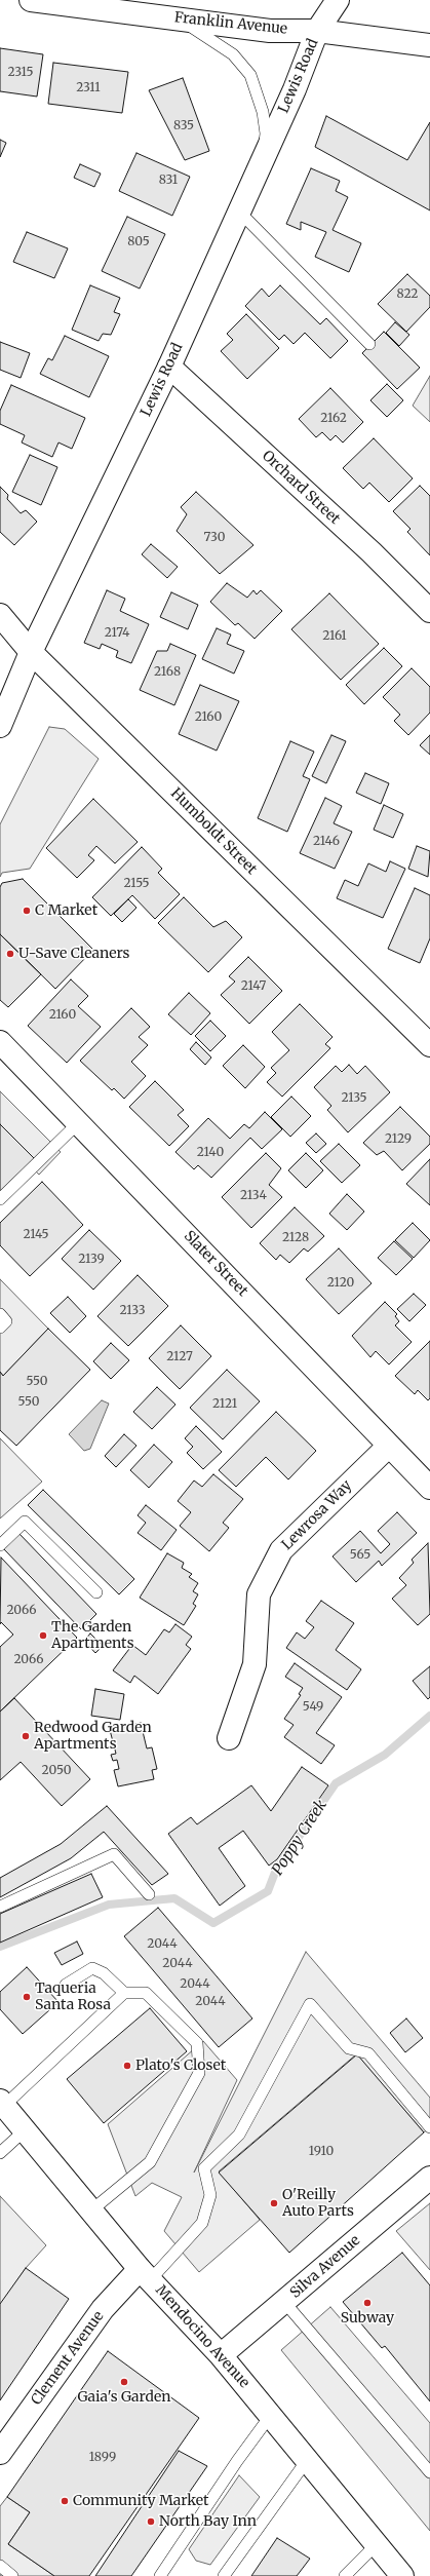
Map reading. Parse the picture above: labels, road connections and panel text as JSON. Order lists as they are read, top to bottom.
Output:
{
  "streets": {
    "street": [
      "Franklin Avenue",
      "Lewis Road",
      "Orchard Street",
      "Humboldt Street",
      "Slater Street",
      "Lewrosa Way",
      "Silva Avenue",
      "Mendocino Avenue",
      "Clement Avenue"
    ]
  },
  "crossings": [
    ["Franklin Avenue", "Lewis Road"],
    ["Lewis Road", "Orchard Street"],
    ["Lewis Road", "Humboldt Street"],
    ["Slater Street", "Lewrosa Way"],
    ["Silva Avenue", "Mendocino Avenue"],
    ["Mendocino Avenue", "Clement Avenue"]
  ],
  "water": ["Poppy Creek"],
  "places": [
    "C Market",
    "U-Save Cleaners",
    "The Garden Apartments",
    "Redwood Garden Apartments",
    "Taqueria Santa Rosa",
    "Plato's Closet",
    "O'Reilly Auto Parts",
    "Subway",
    "Gaia's Garden",
    "Community Market",
    "North Bay Inn"
  ],
  "house_numbers": [
    "2315",
    "2311",
    "835",
    "831",
    "805",
    "822",
    "2162",
    "730",
    "2174",
    "2161",
    "2168",
    "2160",
    "2146",
    "2155",
    "2147",
    "2160",
    "2135",
    "2129",
    "2140",
    "2134",
    "2145",
    "2128",
    "2139",
    "2120",
    "2133",
    "2127",
    "550",
    "550",
    "2121",
    "565",
    "2066",
    "2066",
    "549",
    "2050",
    "2044",
    "2044",
    "2044",
    "2044",
    "1910",
    "1899"
  ]
}
